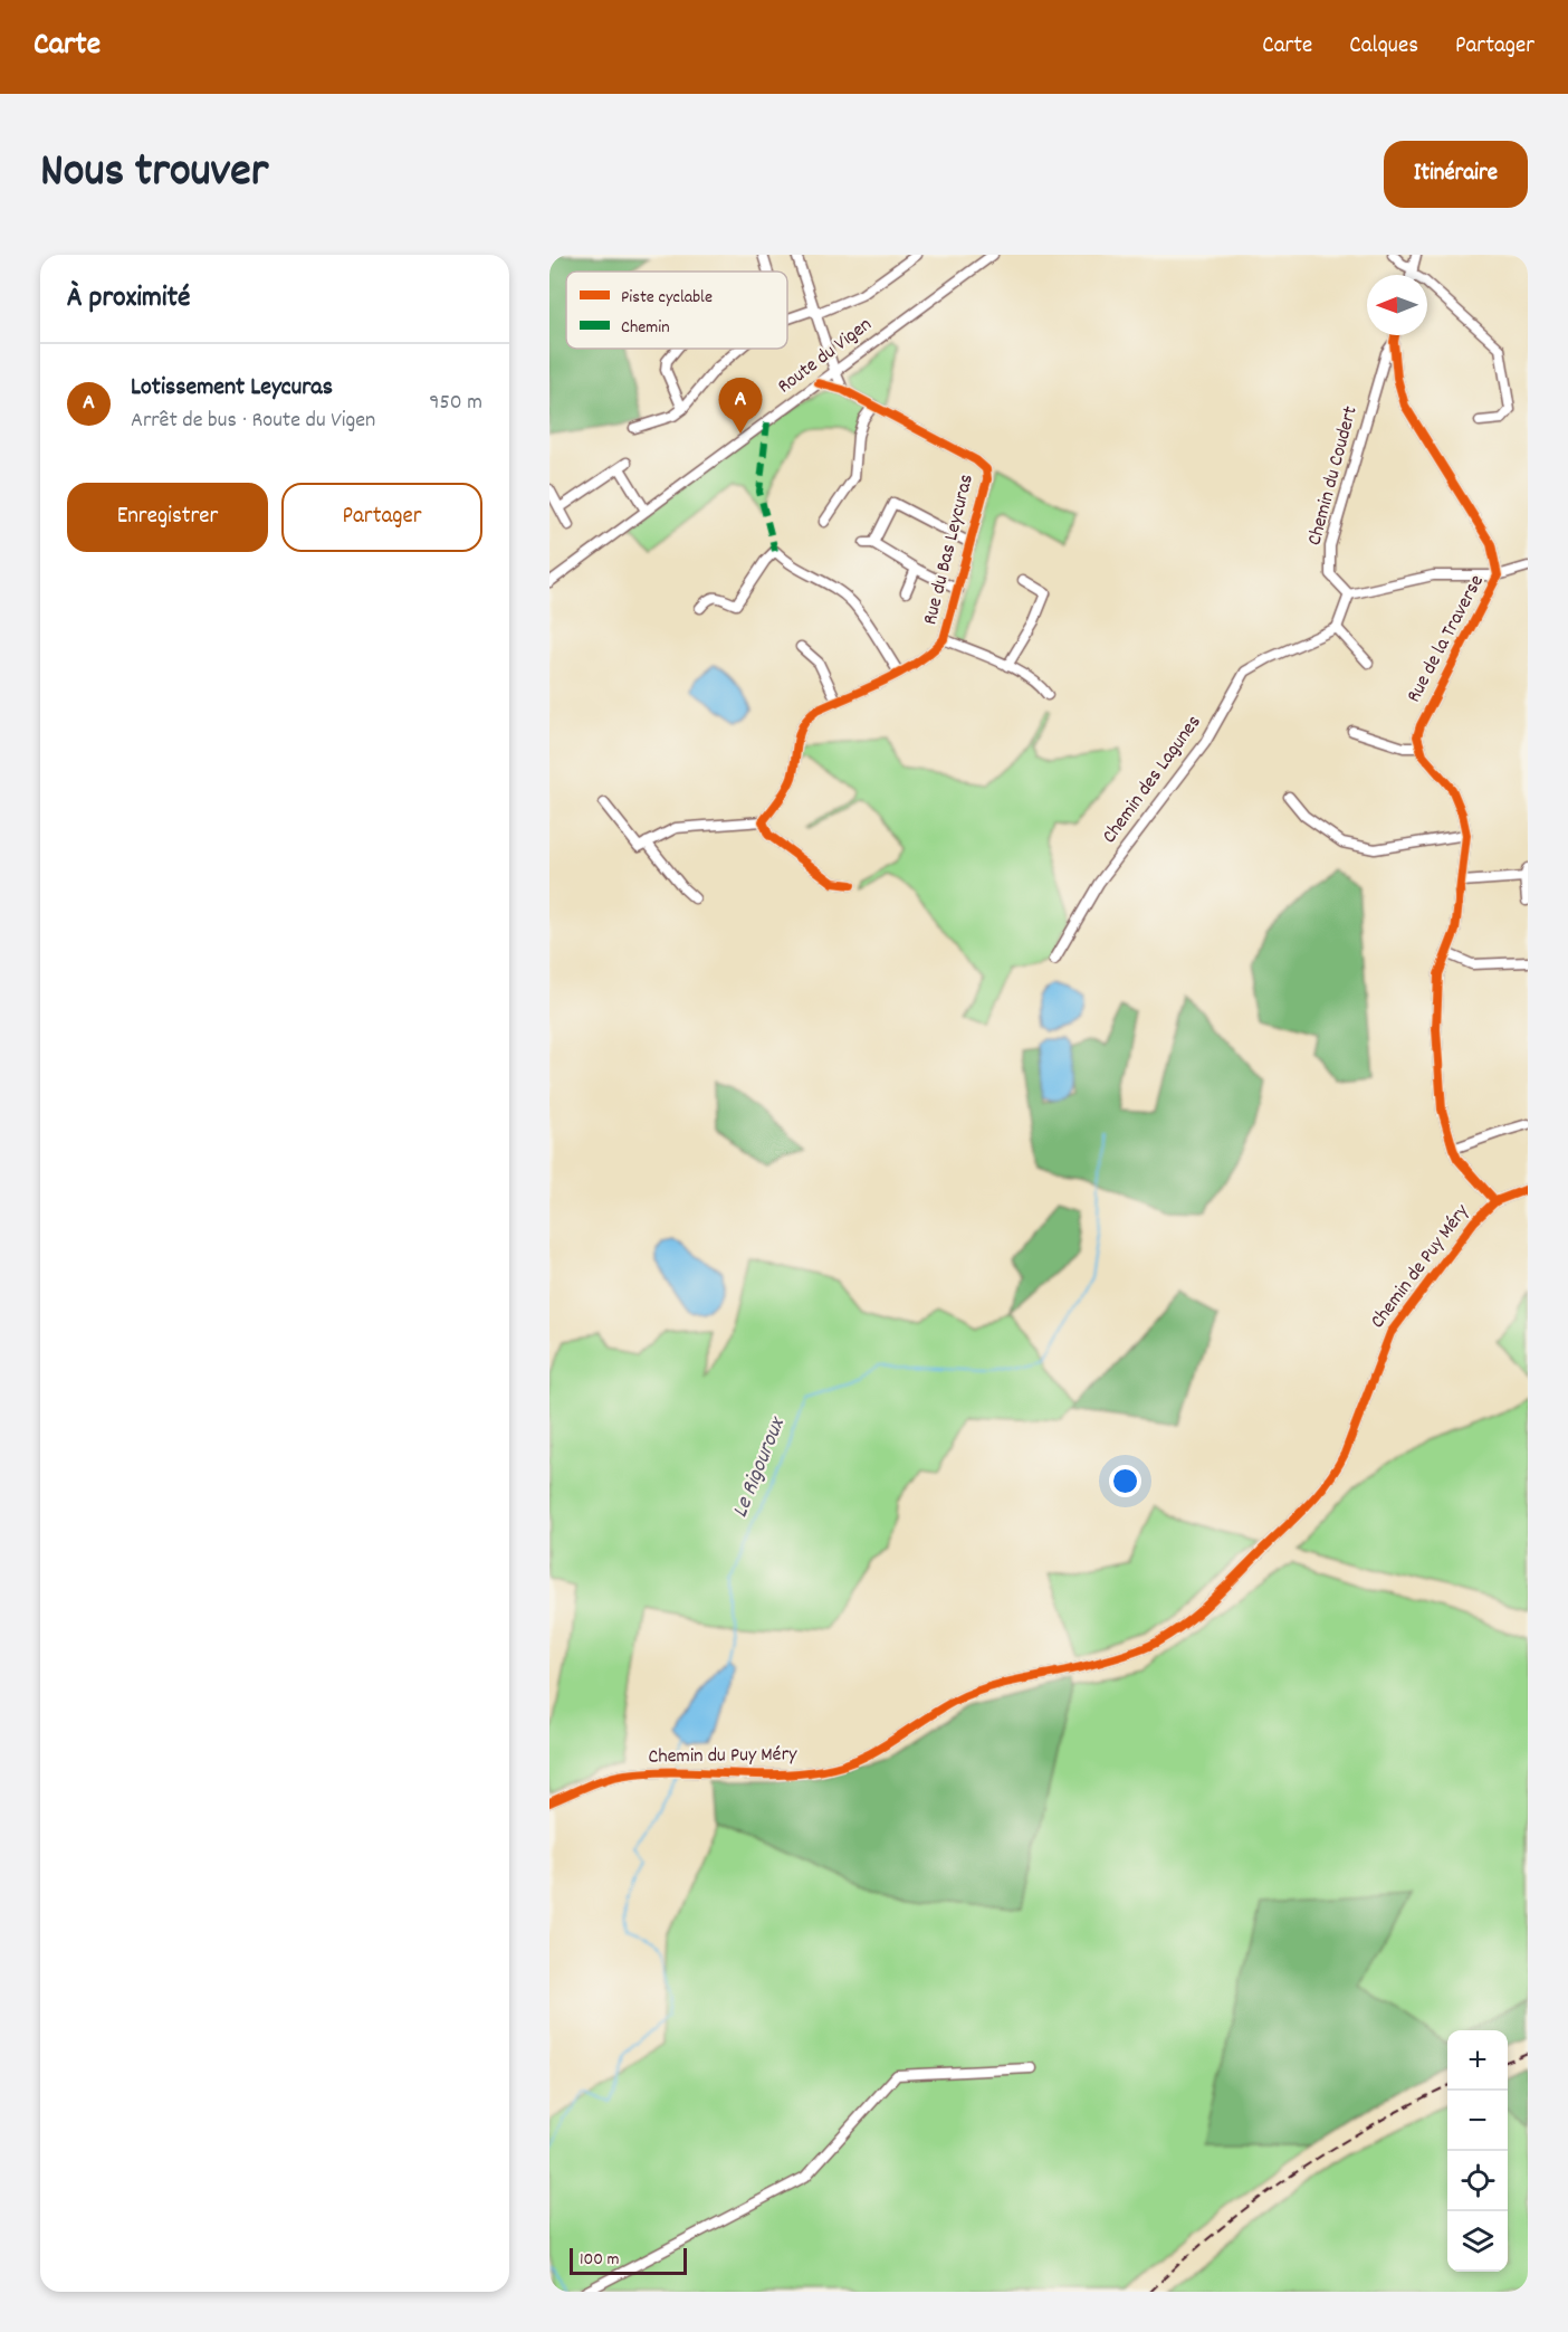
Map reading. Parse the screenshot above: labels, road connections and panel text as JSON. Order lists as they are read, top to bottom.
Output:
{
  "streets": {
    "street": [
      "Route du Vigen",
      "Chemin du Coudert",
      "Rue du Bas Leycuras",
      "Rue de la Traverse",
      "Chemin des Lagunes",
      "Chemin de Puy Méry",
      "Chemin du Puy Méry"
    ]
  },
  "crossings": [
    ["Route du Vigen", "Rue du Bas Leycuras"],
    ["Chemin du Coudert", "Rue de la Traverse"],
    ["Chemin de Puy Méry", "Chemin du Puy Méry"]
  ],
  "water": ["Le Rigouroux"],
  "legend": ["Piste cyclable", "Chemin"],
  "scale_bar": "100 m",
  "north": "left",
  "page": {
    "header": "Carte",
    "nav": ["Carte", "Calques", "Partager"],
    "title": "Nous trouver",
    "buttons": [
      "Itinéraire",
      ["Enregistrer", "Partager"]
    ],
    "heading": "À proximité",
    "list": [
      {
        "mark": "A",
        "name": "Lotissement Leycuras",
        "note": "Arrêt de bus · Route du Vigen",
        "value": "950 m"
      }
    ],
    "pins": "A",
    "map_buttons": ["+", "−"],
    "scale": "100 m"
  }
}
